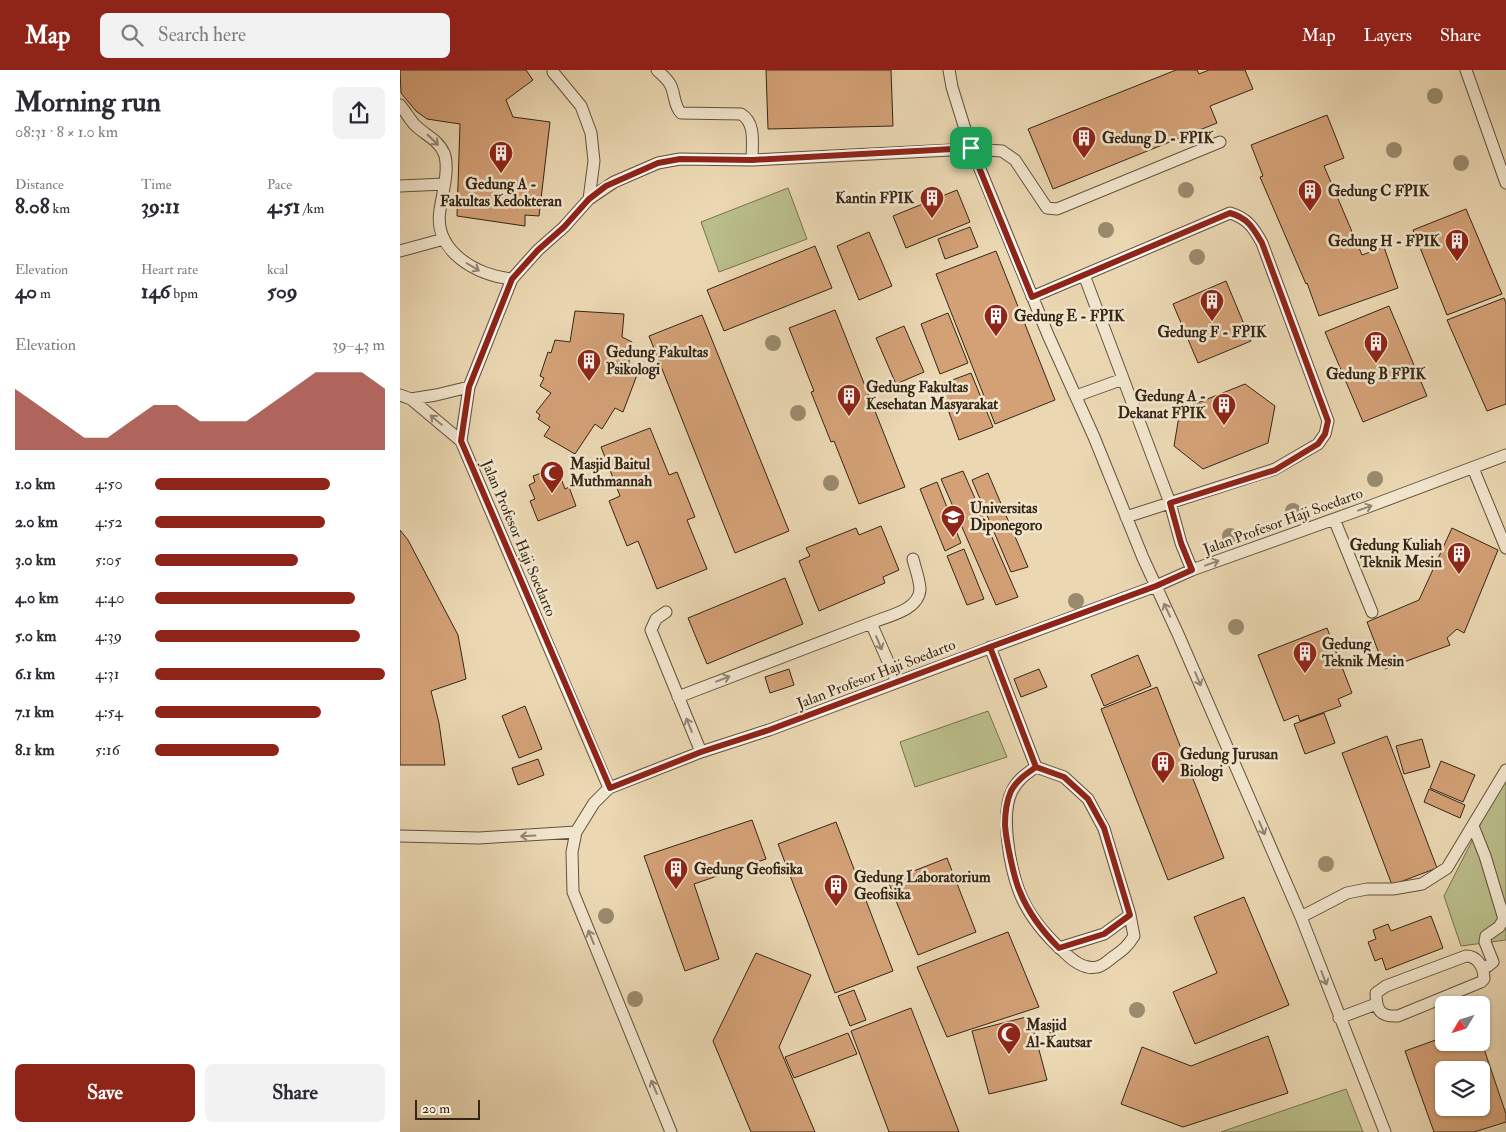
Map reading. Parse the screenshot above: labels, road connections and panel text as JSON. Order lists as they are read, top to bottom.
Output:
{
  "streets": {
    "lane": ["Jalan Profesor Haji Soedarto"]
  },
  "places": {
    "building": [
      "Gedung D - FPIK",
      "Gedung A - Fakultas Kedokteran",
      "Gedung C FPIK",
      "Kantin FPIK",
      "Gedung H - FPIK",
      "Gedung F - FPIK",
      "Gedung E - FPIK",
      "Gedung B FPIK",
      "Gedung Fakultas Psikologi",
      "Gedung Fakultas Kesehatan Masyarakat",
      "Gedung A - Dekanat FPIK",
      "Gedung Kuliah Teknik Mesin",
      "Gedung Teknik Mesin",
      "Gedung Jurusan Biologi",
      "Gedung Geofisika",
      "Gedung Laboratorium Geofisika"
    ],
    "mosque": ["Masjid Baitul Muthmannah", "Masjid Al-Kautsar"],
    "school or university": ["Universitas Diponegoro"]
  },
  "scale_bar": "20 m",
  "north": "bottom left",
  "page": {
    "header": "Map",
    "search": "Search here",
    "nav": ["Map", "Layers", "Share"],
    "heading": ["Morning run", "08:31 · 8 × 1.0 km"],
    "stats": [
      ["Distance", "8.08 km"],
      ["Time", "39:11"],
      ["Pace", "4:51 /km"],
      ["Elevation", "40 m"],
      ["Heart rate", "146 bpm"],
      ["kcal", "509"]
    ],
    "chart": ["Elevation", "39–43 m"],
    "list": [
      {
        "name": "1.0 km",
        "note": "4:50"
      },
      {
        "name": "2.0 km",
        "note": "4:52"
      },
      {
        "name": "3.0 km",
        "note": "5:05"
      },
      {
        "name": "4.0 km",
        "note": "4:40"
      },
      {
        "name": "5.0 km",
        "note": "4:39"
      },
      {
        "name": "6.1 km",
        "note": "4:31"
      },
      {
        "name": "7.1 km",
        "note": "4:54"
      },
      {
        "name": "8.1 km",
        "note": "5:16"
      }
    ],
    "buttons": ["Save", "Share"],
    "scale": "20 m"
  }
}
